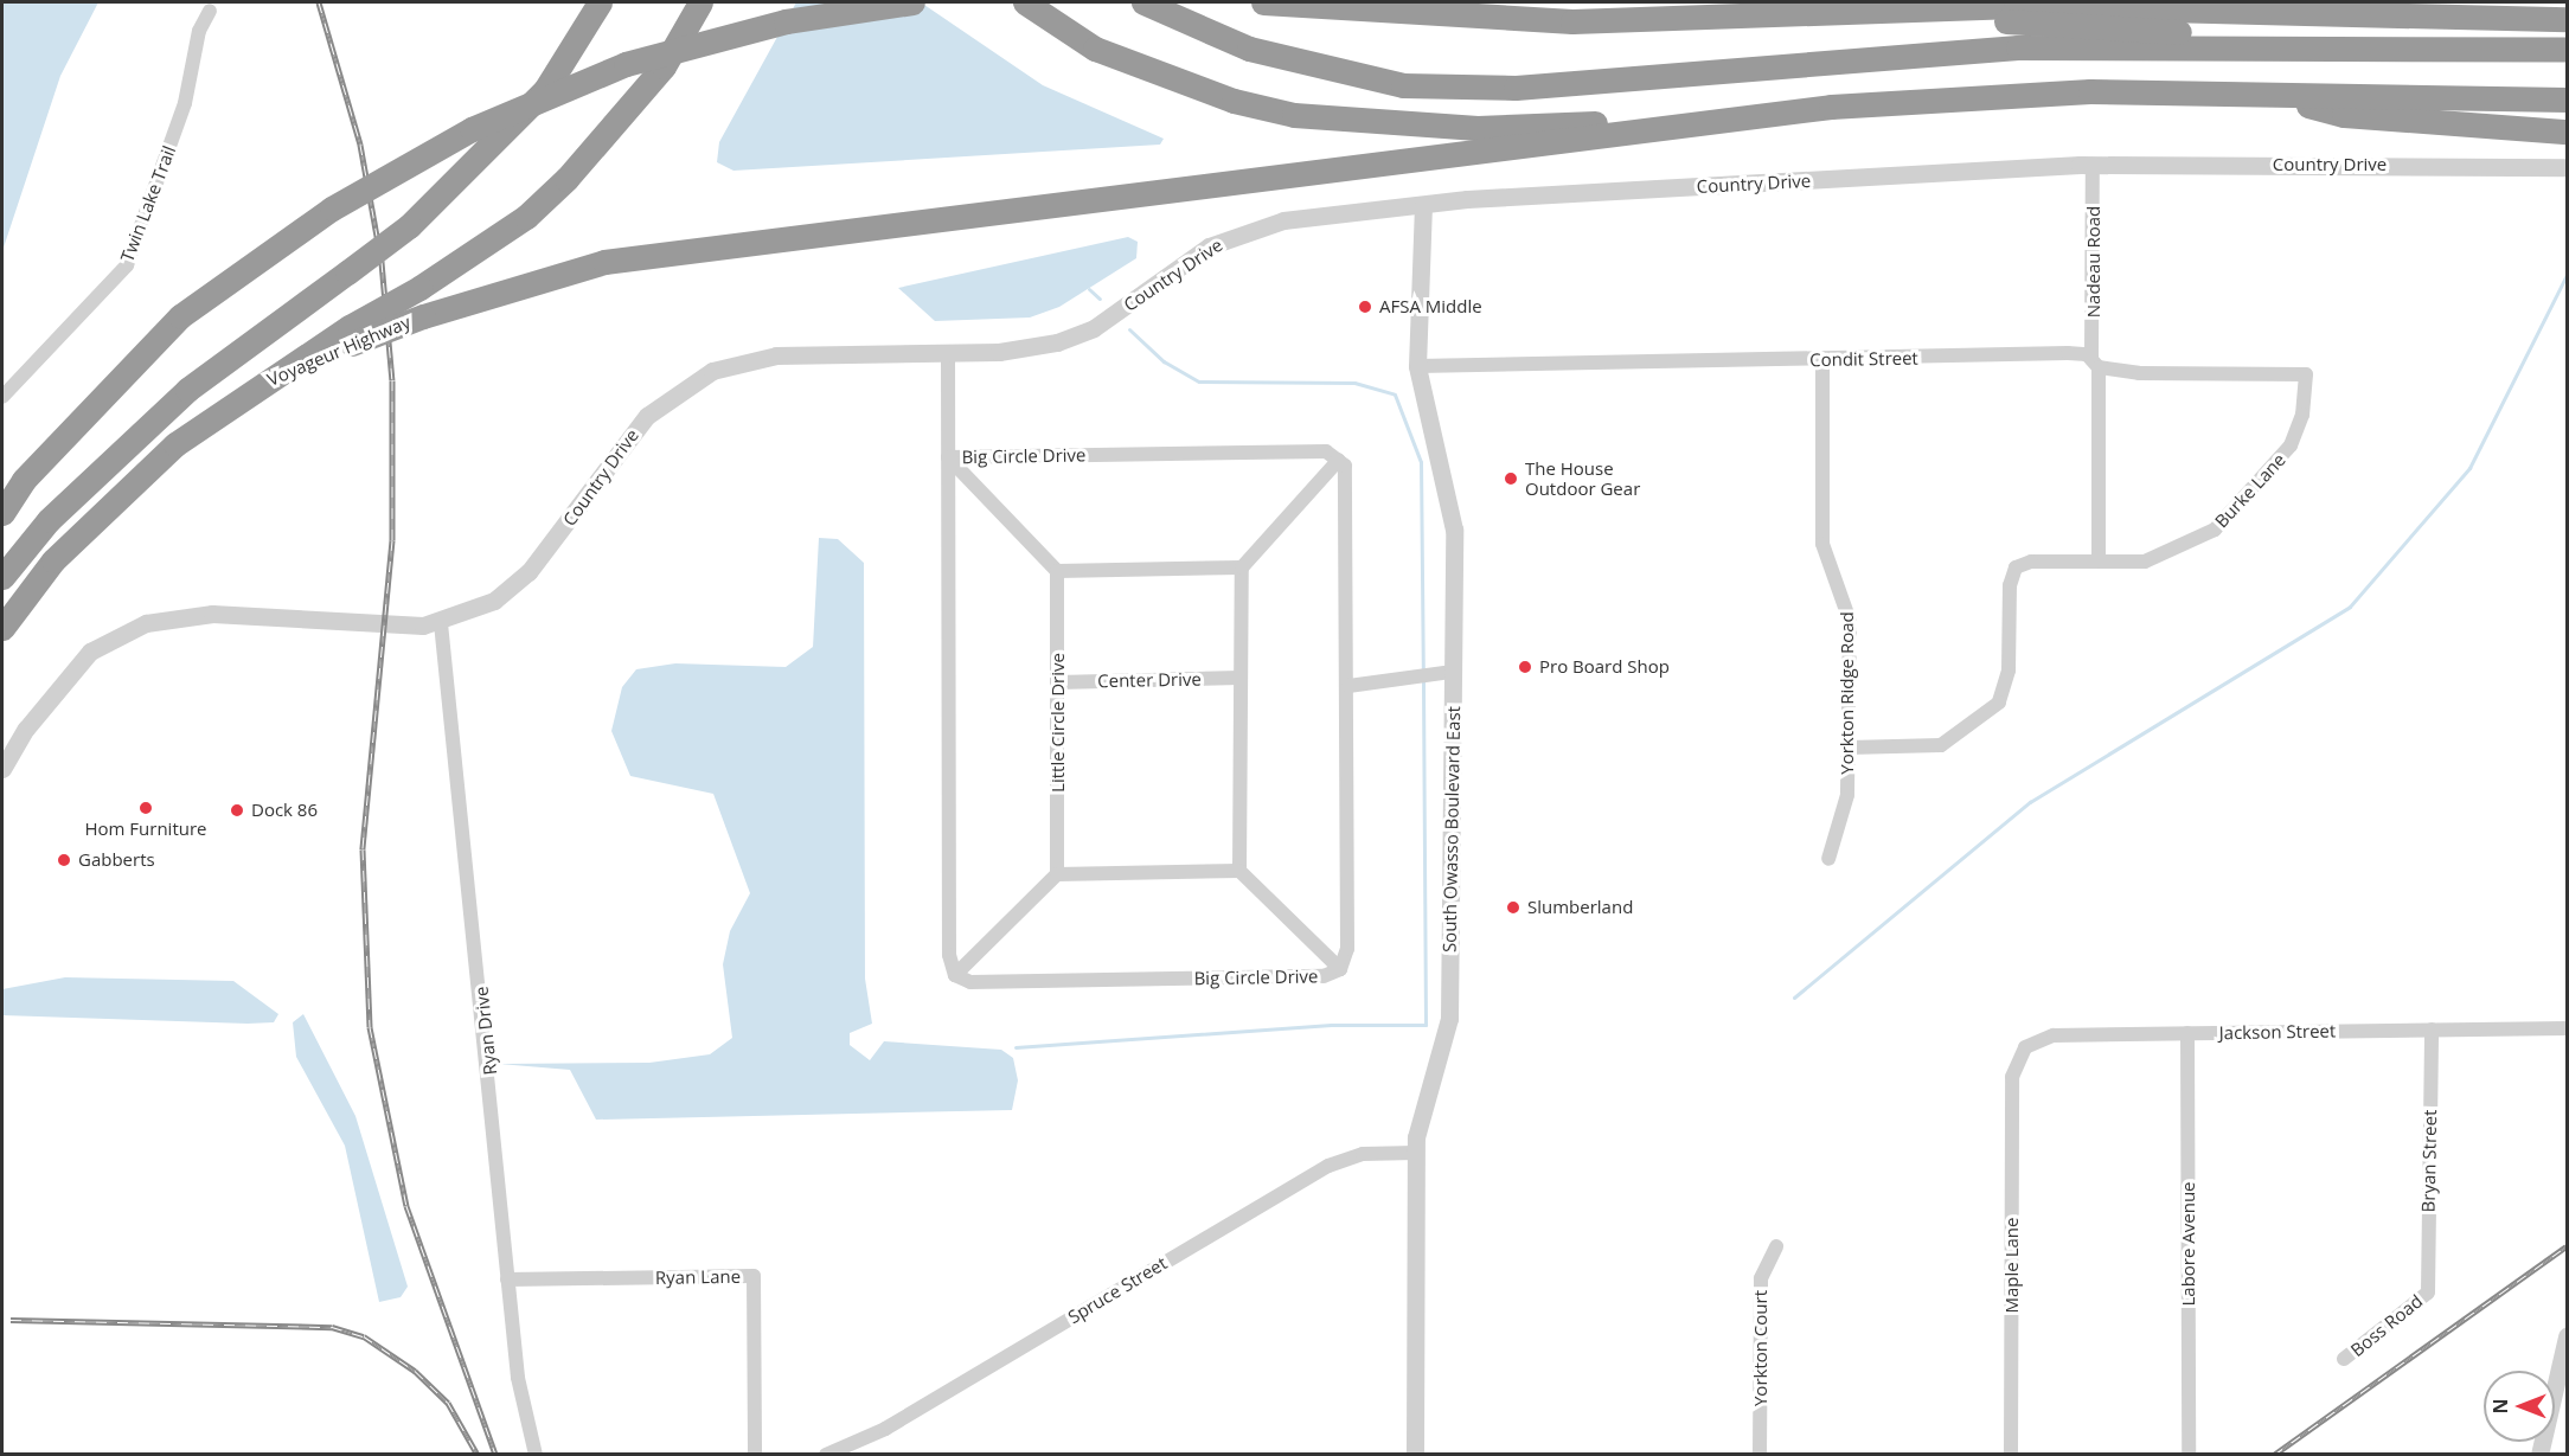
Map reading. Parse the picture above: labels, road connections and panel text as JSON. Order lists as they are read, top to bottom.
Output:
{
  "streets": {
    "highway": ["Voyageur Highway"],
    "street": [
      "Country Drive",
      "Twin Lake Trail",
      "Nadeau Road",
      "Condit Street",
      "Big Circle Drive",
      "Burke Lane",
      "Center Drive",
      "Yorkton Ridge Road",
      "Little Circle Drive",
      "South Owasso Boulevard East",
      "Ryan Drive",
      "Jackson Street",
      "Bryan Street",
      "Labore Avenue",
      "Maple Lane",
      "Ryan Lane",
      "Spruce Street",
      "Boss Road",
      "Yorkton Court"
    ]
  },
  "crossings": [
    ["Country Drive", "Nadeau Road"],
    ["Country Drive", "Big Circle Drive"],
    ["Country Drive", "South Owasso Boulevard East"],
    ["Country Drive", "Ryan Drive"],
    ["Nadeau Road", "Condit Street"],
    ["Nadeau Road", "Burke Lane"],
    ["Condit Street", "Burke Lane"],
    ["Condit Street", "Yorkton Ridge Road"],
    ["Condit Street", "South Owasso Boulevard East"],
    ["Burke Lane", "Yorkton Ridge Road"],
    ["Center Drive", "Little Circle Drive"],
    ["South Owasso Boulevard East", "Spruce Street"],
    ["Ryan Drive", "Ryan Lane"],
    ["Jackson Street", "Bryan Street"],
    ["Jackson Street", "Labore Avenue"],
    ["Jackson Street", "Maple Lane"],
    ["Bryan Street", "Boss Road"]
  ],
  "places": [
    "AFSA Middle",
    "The House Outdoor Gear",
    "Pro Board Shop",
    "Hom Furniture",
    "Dock 86",
    "Gabberts",
    "Slumberland"
  ],
  "north": "left"
}
